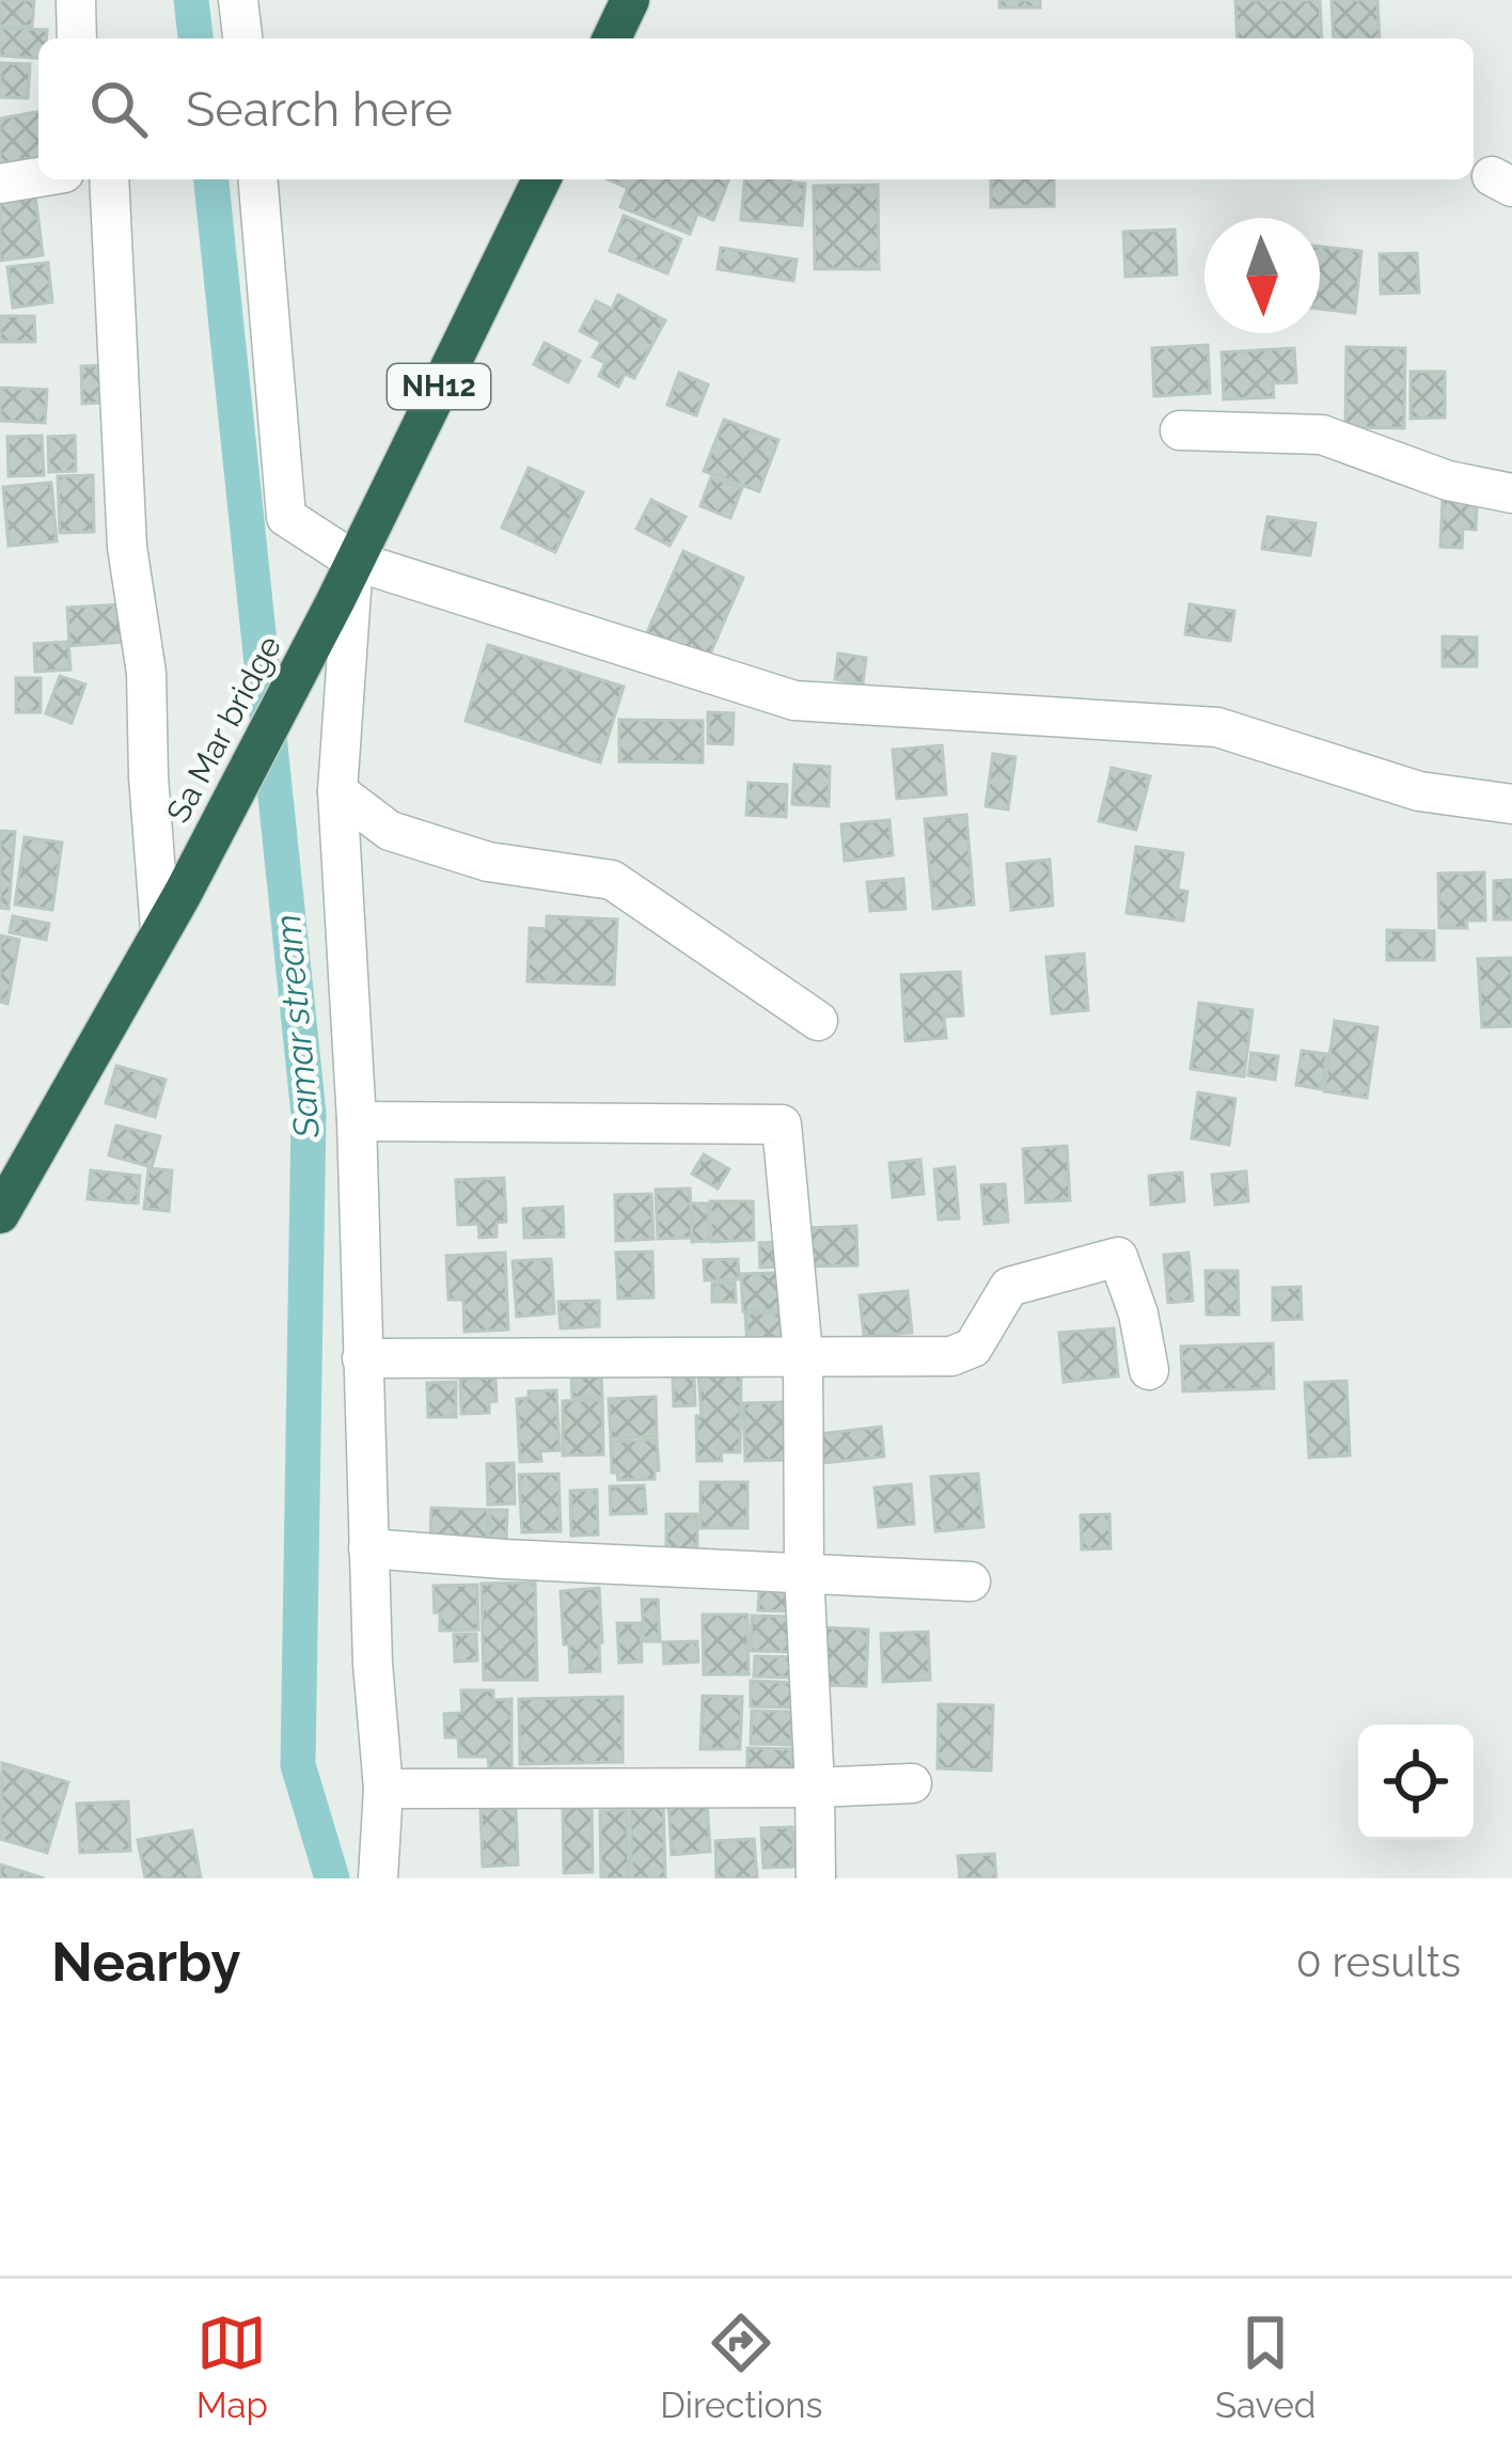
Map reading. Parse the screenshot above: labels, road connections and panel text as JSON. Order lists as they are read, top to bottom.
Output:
{
  "streets": {
    "highway": ["NH12", "Sa Mar bridge"]
  },
  "crossings": [
    ["NH12", "Sa Mar bridge"]
  ],
  "water": ["Samar stream"],
  "north": "bottom",
  "page": {
    "search": "Search here",
    "heading": ["Nearby", "0 results"],
    "nav": ["Map", "Directions", "Saved"]
  }
}
